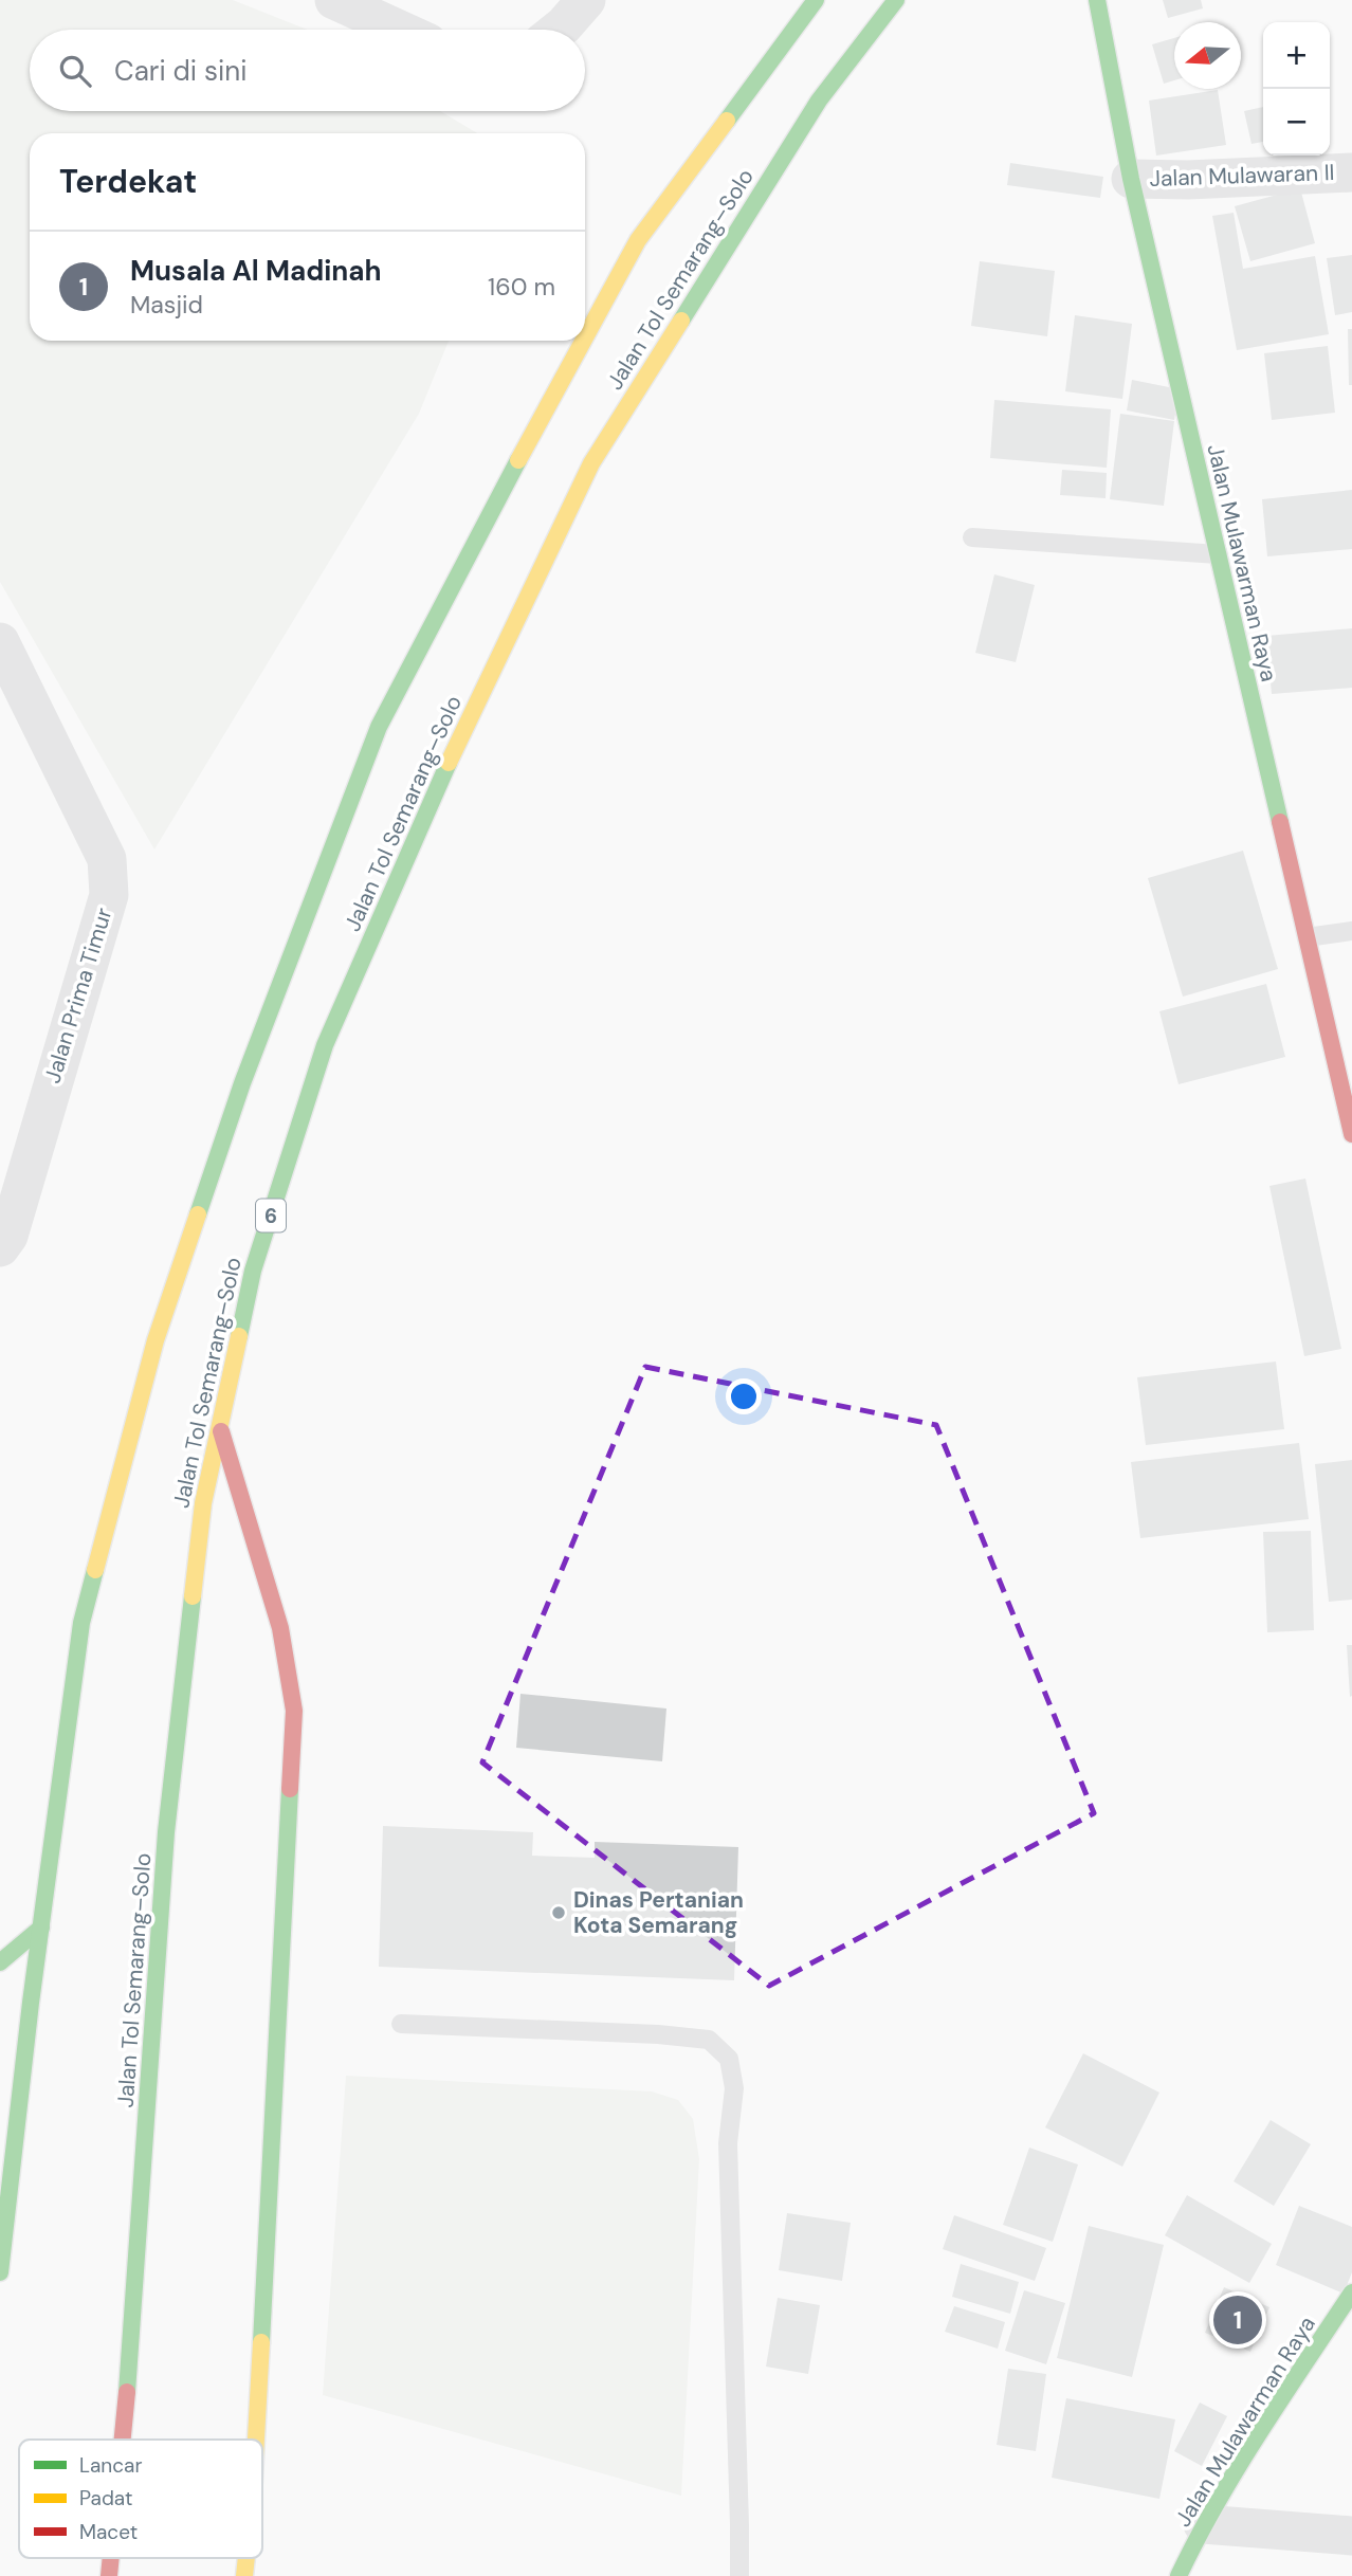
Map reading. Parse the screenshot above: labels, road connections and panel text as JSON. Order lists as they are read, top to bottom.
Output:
{
  "streets": {
    "main road": ["Jalan Tol Semarang–Solo", "Jalan Mulawarman Raya", "6"],
    "street": ["Jalan Mulawaran II", "Jalan Prima Timur"]
  },
  "crossings": [
    ["Jalan Mulawaran II", "Jalan Mulawarman Raya"]
  ],
  "places": ["Dinas Pertanian Kota Semarang"],
  "legend": ["Lancar", "Padat", "Macet"],
  "north": "left",
  "page": {
    "map_buttons": ["+", "−"],
    "search": "Cari di sini",
    "heading": "Terdekat",
    "list": [
      {
        "mark": "1",
        "name": "Musala Al Madinah",
        "note": "Masjid",
        "value": "160 m"
      }
    ],
    "pins": "1"
  }
}
